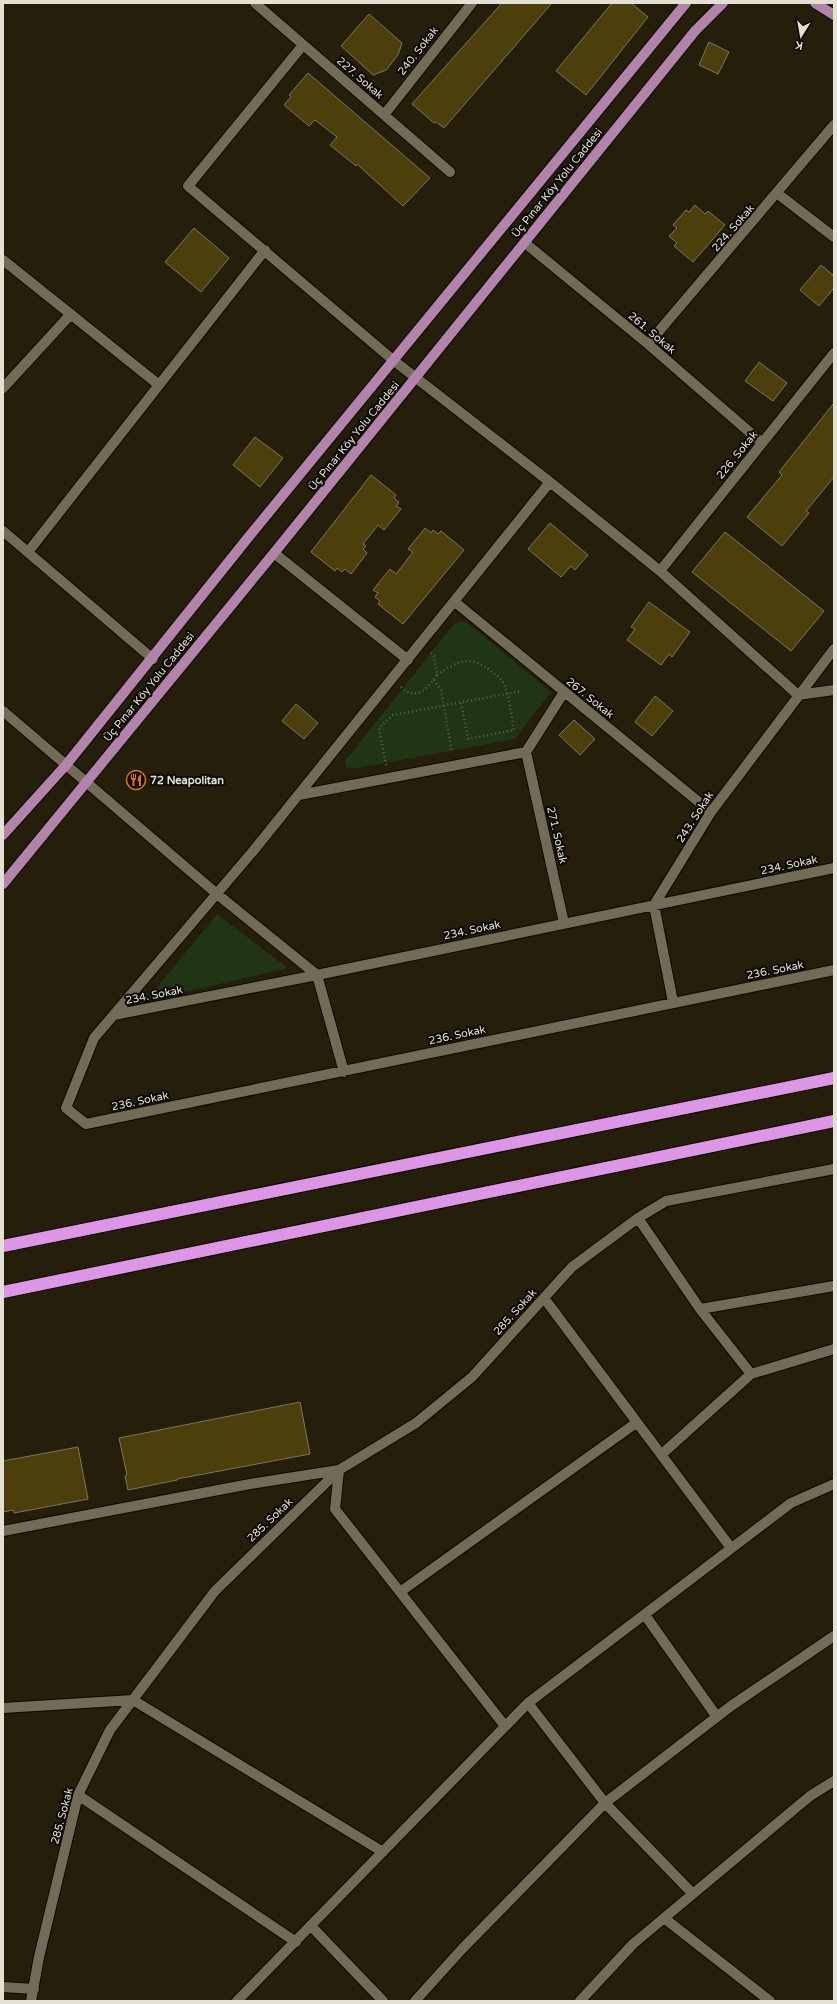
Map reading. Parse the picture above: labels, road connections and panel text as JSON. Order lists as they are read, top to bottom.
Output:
{
  "streets": {
    "main road": ["Üç Pınar Köy Yolu Caddesi"],
    "street": [
      "240. Sokak",
      "227. Sokak",
      "224. Sokak",
      "261. Sokak",
      "226. Sokak",
      "267. Sokak",
      "243. Sokak",
      "271. Sokak",
      "234. Sokak",
      "236. Sokak",
      "285. Sokak"
    ]
  },
  "crossings": [
    ["240. Sokak", "227. Sokak"],
    ["Üç Pınar Köy Yolu Caddesi", "261. Sokak"],
    ["224. Sokak", "261. Sokak"],
    ["261. Sokak", "226. Sokak"],
    ["267. Sokak", "243. Sokak"],
    ["243. Sokak", "234. Sokak"],
    ["271. Sokak", "234. Sokak"],
    ["234. Sokak", "236. Sokak"]
  ],
  "places": {
    "restaurant": ["72 Neapolitan"]
  },
  "north": "bottom"
}
